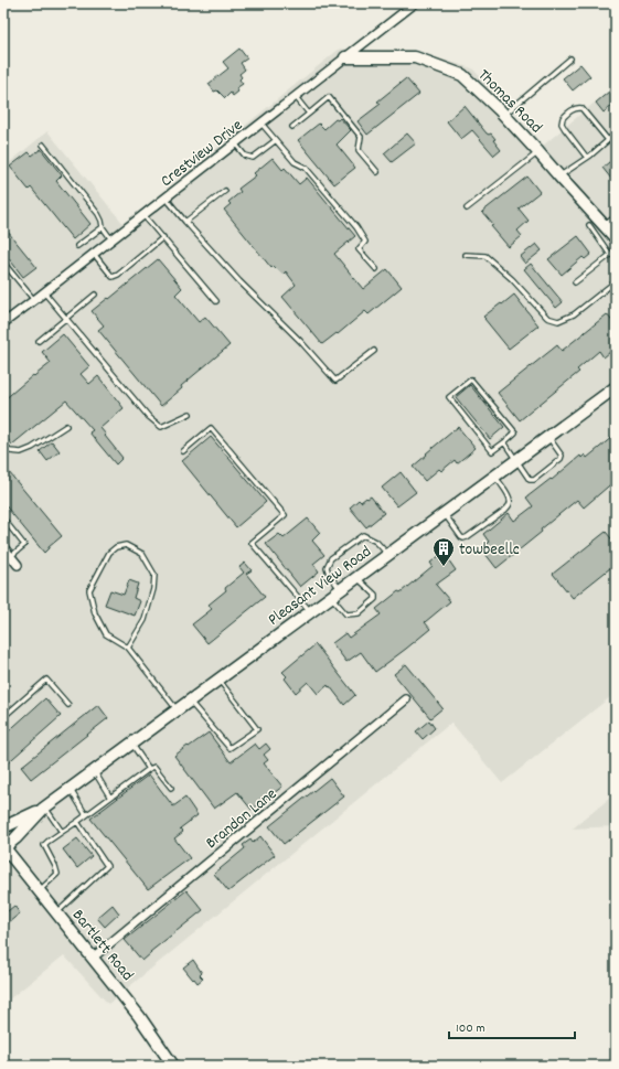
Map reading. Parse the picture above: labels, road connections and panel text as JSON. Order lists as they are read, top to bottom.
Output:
{
  "streets": {
    "main road": ["Thomas Road", "Pleasant View Road", "Bartlett Road"],
    "street": ["Crestview Drive", "Brandon Lane"]
  },
  "crossings": [
    ["Thomas Road", "Crestview Drive"],
    ["Pleasant View Road", "Bartlett Road"],
    ["Brandon Lane", "Bartlett Road"]
  ],
  "places": {
    "building": ["towbeellc"]
  },
  "scale_bar": "100 m"
}
